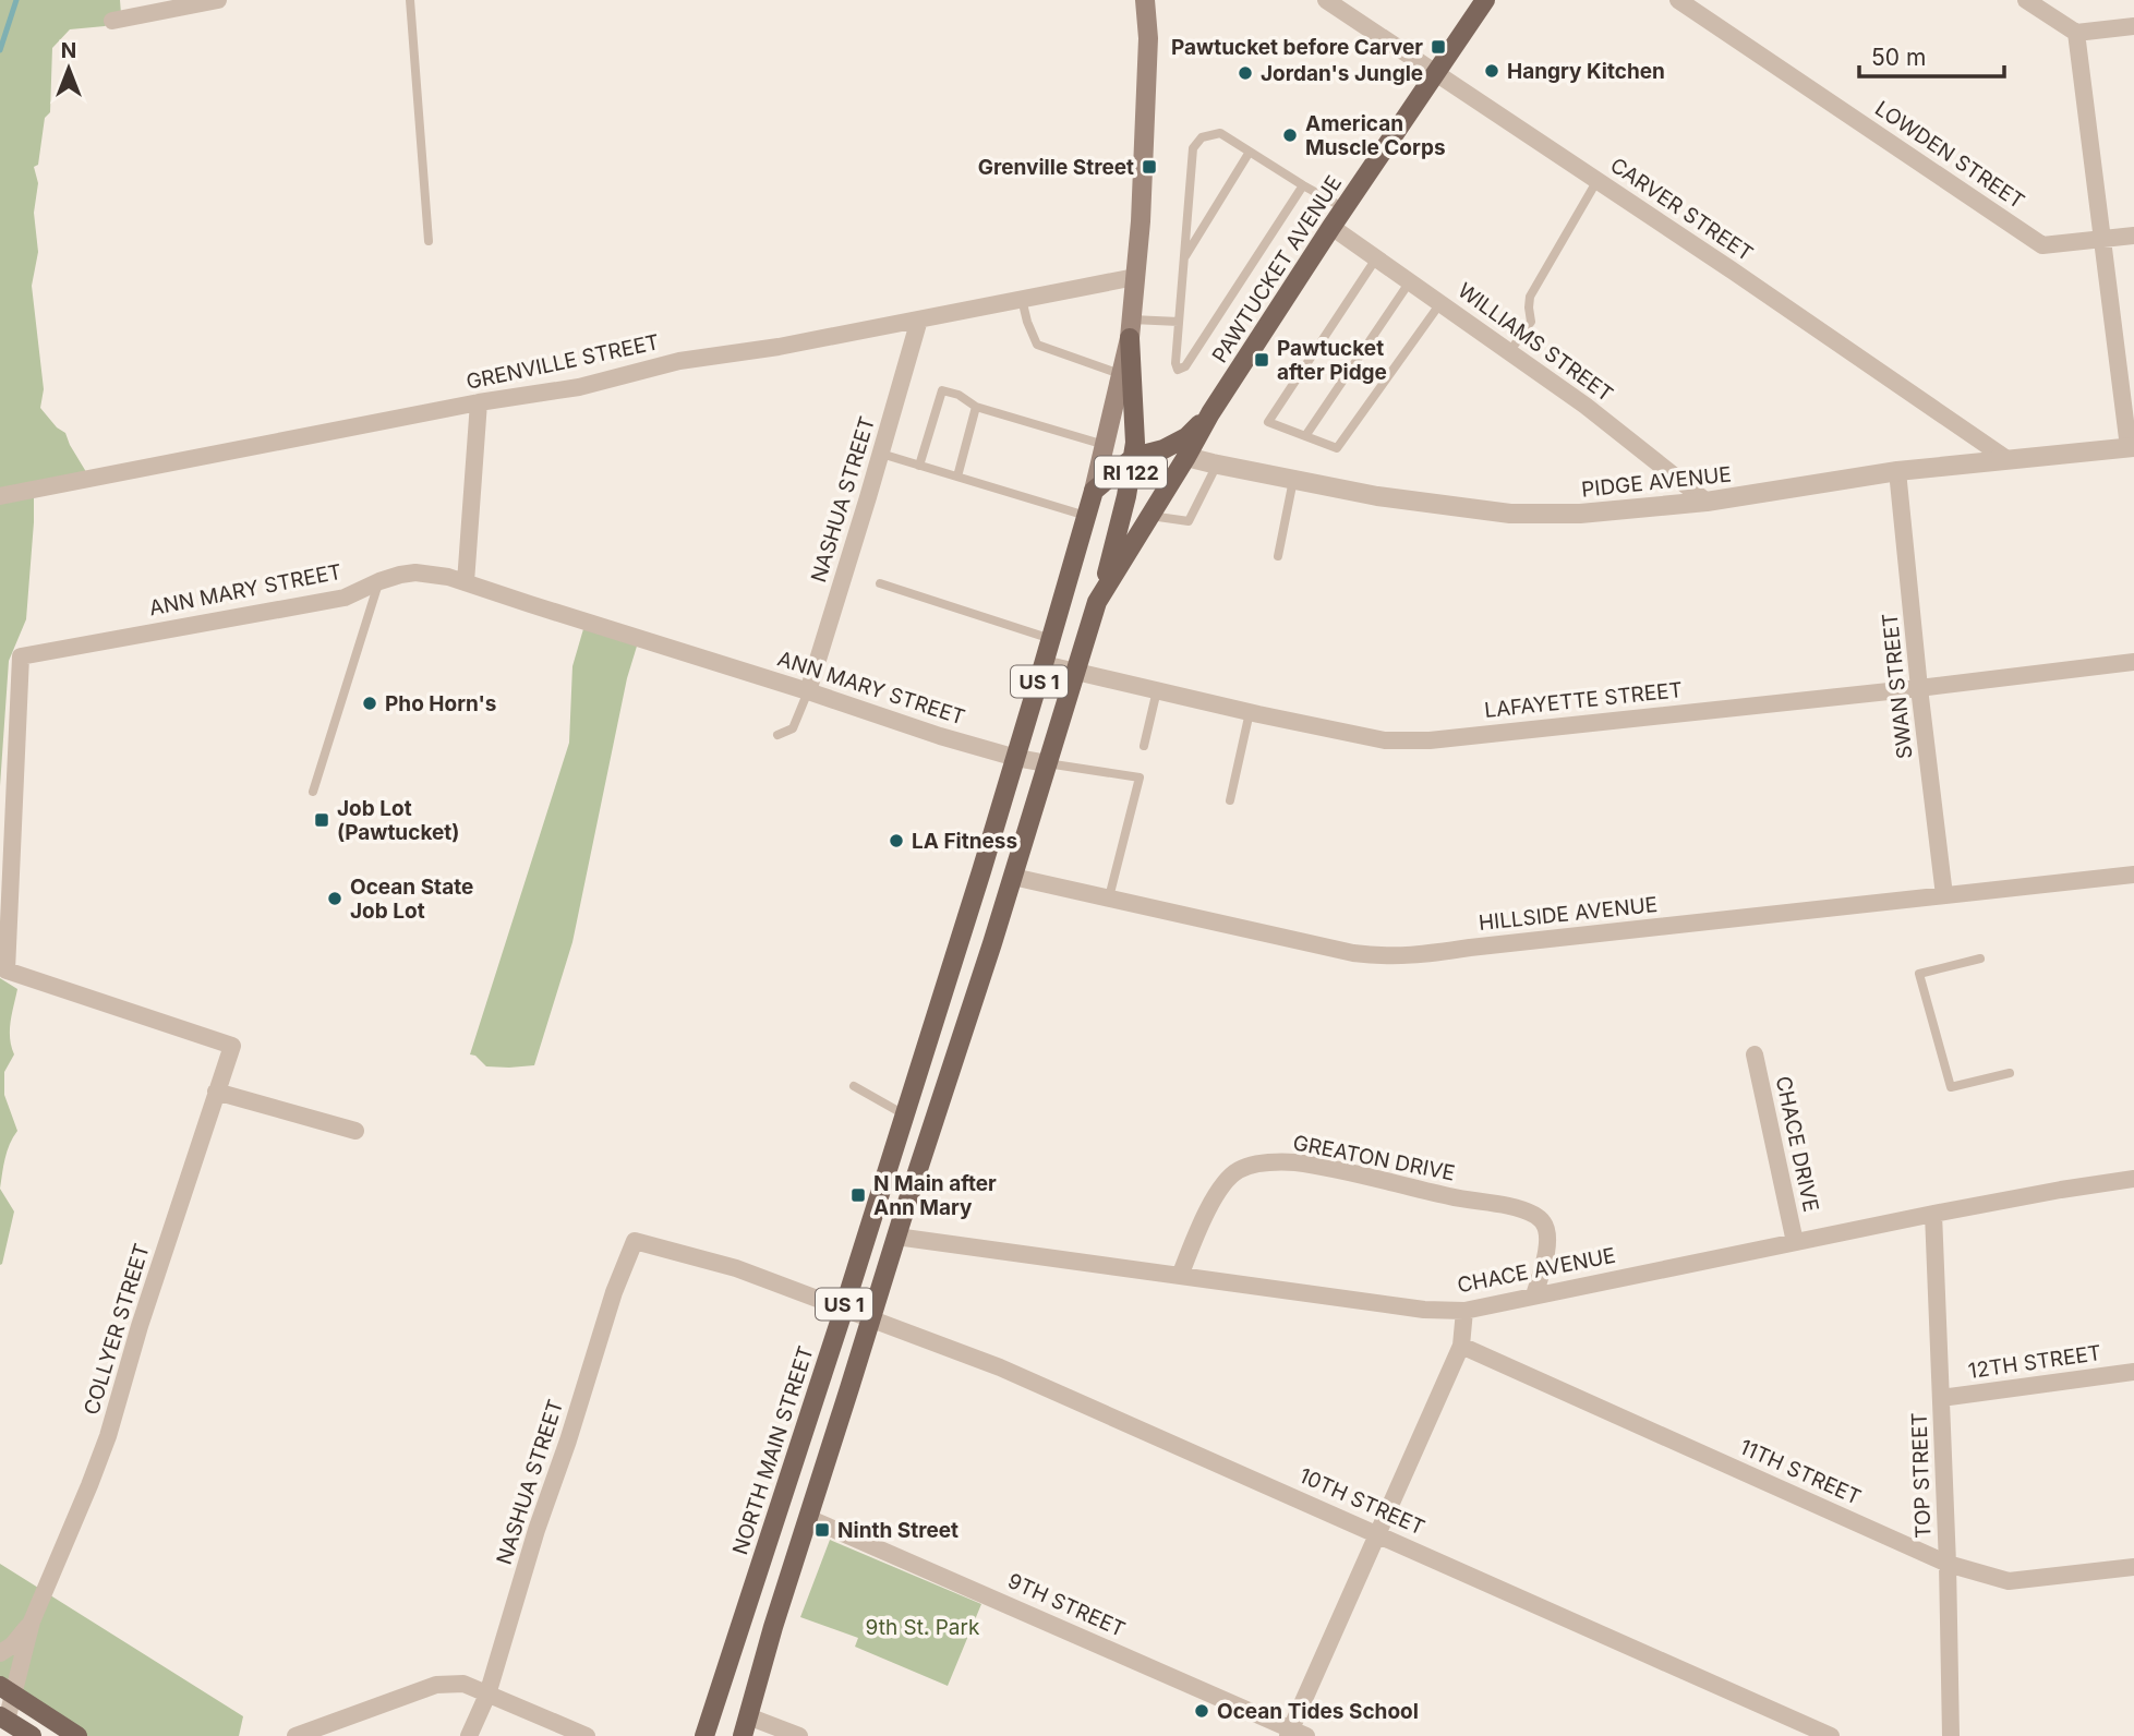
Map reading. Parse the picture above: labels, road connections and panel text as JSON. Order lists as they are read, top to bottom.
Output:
{
  "streets": {
    "main road": [
      "PAWTUCKET AVENUE",
      "RI 122",
      "US 1",
      "NORTH MAIN STREET"
    ],
    "street": [
      "LOWDEN STREET",
      "CARVER STREET",
      "WILLIAMS STREET",
      "GRENVILLE STREET",
      "PIDGE AVENUE",
      "NASHUA STREET",
      "ANN MARY STREET",
      "SWAN STREET",
      "LAFAYETTE STREET",
      "HILLSIDE AVENUE",
      "CHACE DRIVE",
      "GREATON DRIVE",
      "CHACE AVENUE",
      "COLLYER STREET",
      "12TH STREET",
      "11TH STREET",
      "TOP STREET",
      "10TH STREET",
      "9TH STREET"
    ]
  },
  "crossings": [
    ["CARVER STREET", "PAWTUCKET AVENUE"],
    ["CARVER STREET", "PIDGE AVENUE"],
    ["PAWTUCKET AVENUE", "WILLIAMS STREET"],
    ["PAWTUCKET AVENUE", "RI 122"],
    ["PAWTUCKET AVENUE", "PIDGE AVENUE"],
    ["PAWTUCKET AVENUE", "ANN MARY STREET"],
    ["PAWTUCKET AVENUE", "US 1"],
    ["PAWTUCKET AVENUE", "LAFAYETTE STREET"],
    ["PAWTUCKET AVENUE", "HILLSIDE AVENUE"],
    ["WILLIAMS STREET", "PIDGE AVENUE"],
    ["GRENVILLE STREET", "RI 122"],
    ["GRENVILLE STREET", "NASHUA STREET"],
    ["RI 122", "US 1"],
    ["PIDGE AVENUE", "SWAN STREET"],
    ["NASHUA STREET", "ANN MARY STREET"],
    ["NASHUA STREET", "10TH STREET"],
    ["ANN MARY STREET", "US 1"],
    ["ANN MARY STREET", "COLLYER STREET"],
    ["US 1", "LAFAYETTE STREET"],
    ["US 1", "HILLSIDE AVENUE"],
    ["US 1", "CHACE AVENUE"],
    ["US 1", "NORTH MAIN STREET"],
    ["US 1", "10TH STREET"],
    ["US 1", "9TH STREET"],
    ["SWAN STREET", "LAFAYETTE STREET"],
    ["SWAN STREET", "HILLSIDE AVENUE"],
    ["CHACE DRIVE", "CHACE AVENUE"],
    ["GREATON DRIVE", "CHACE AVENUE"],
    ["CHACE AVENUE", "TOP STREET"],
    ["12TH STREET", "TOP STREET"],
    ["NORTH MAIN STREET", "10TH STREET"],
    ["11TH STREET", "TOP STREET"]
  ],
  "parks": ["9th St. Park"],
  "places": {
    "transit": [
      "Pawtucket before Carver",
      "Grenville Street",
      "Pawtucket after Pidge",
      "Job Lot (Pawtucket)",
      "N Main after Ann Mary",
      "Ninth Street"
    ],
    "other": [
      "Hangry Kitchen",
      "Jordan's Jungle",
      "American Muscle Corps",
      "Pho Horn's",
      "LA Fitness",
      "Ocean State Job Lot",
      "Ocean Tides School"
    ]
  },
  "scale_bar": "50 m",
  "north": "top"
}
